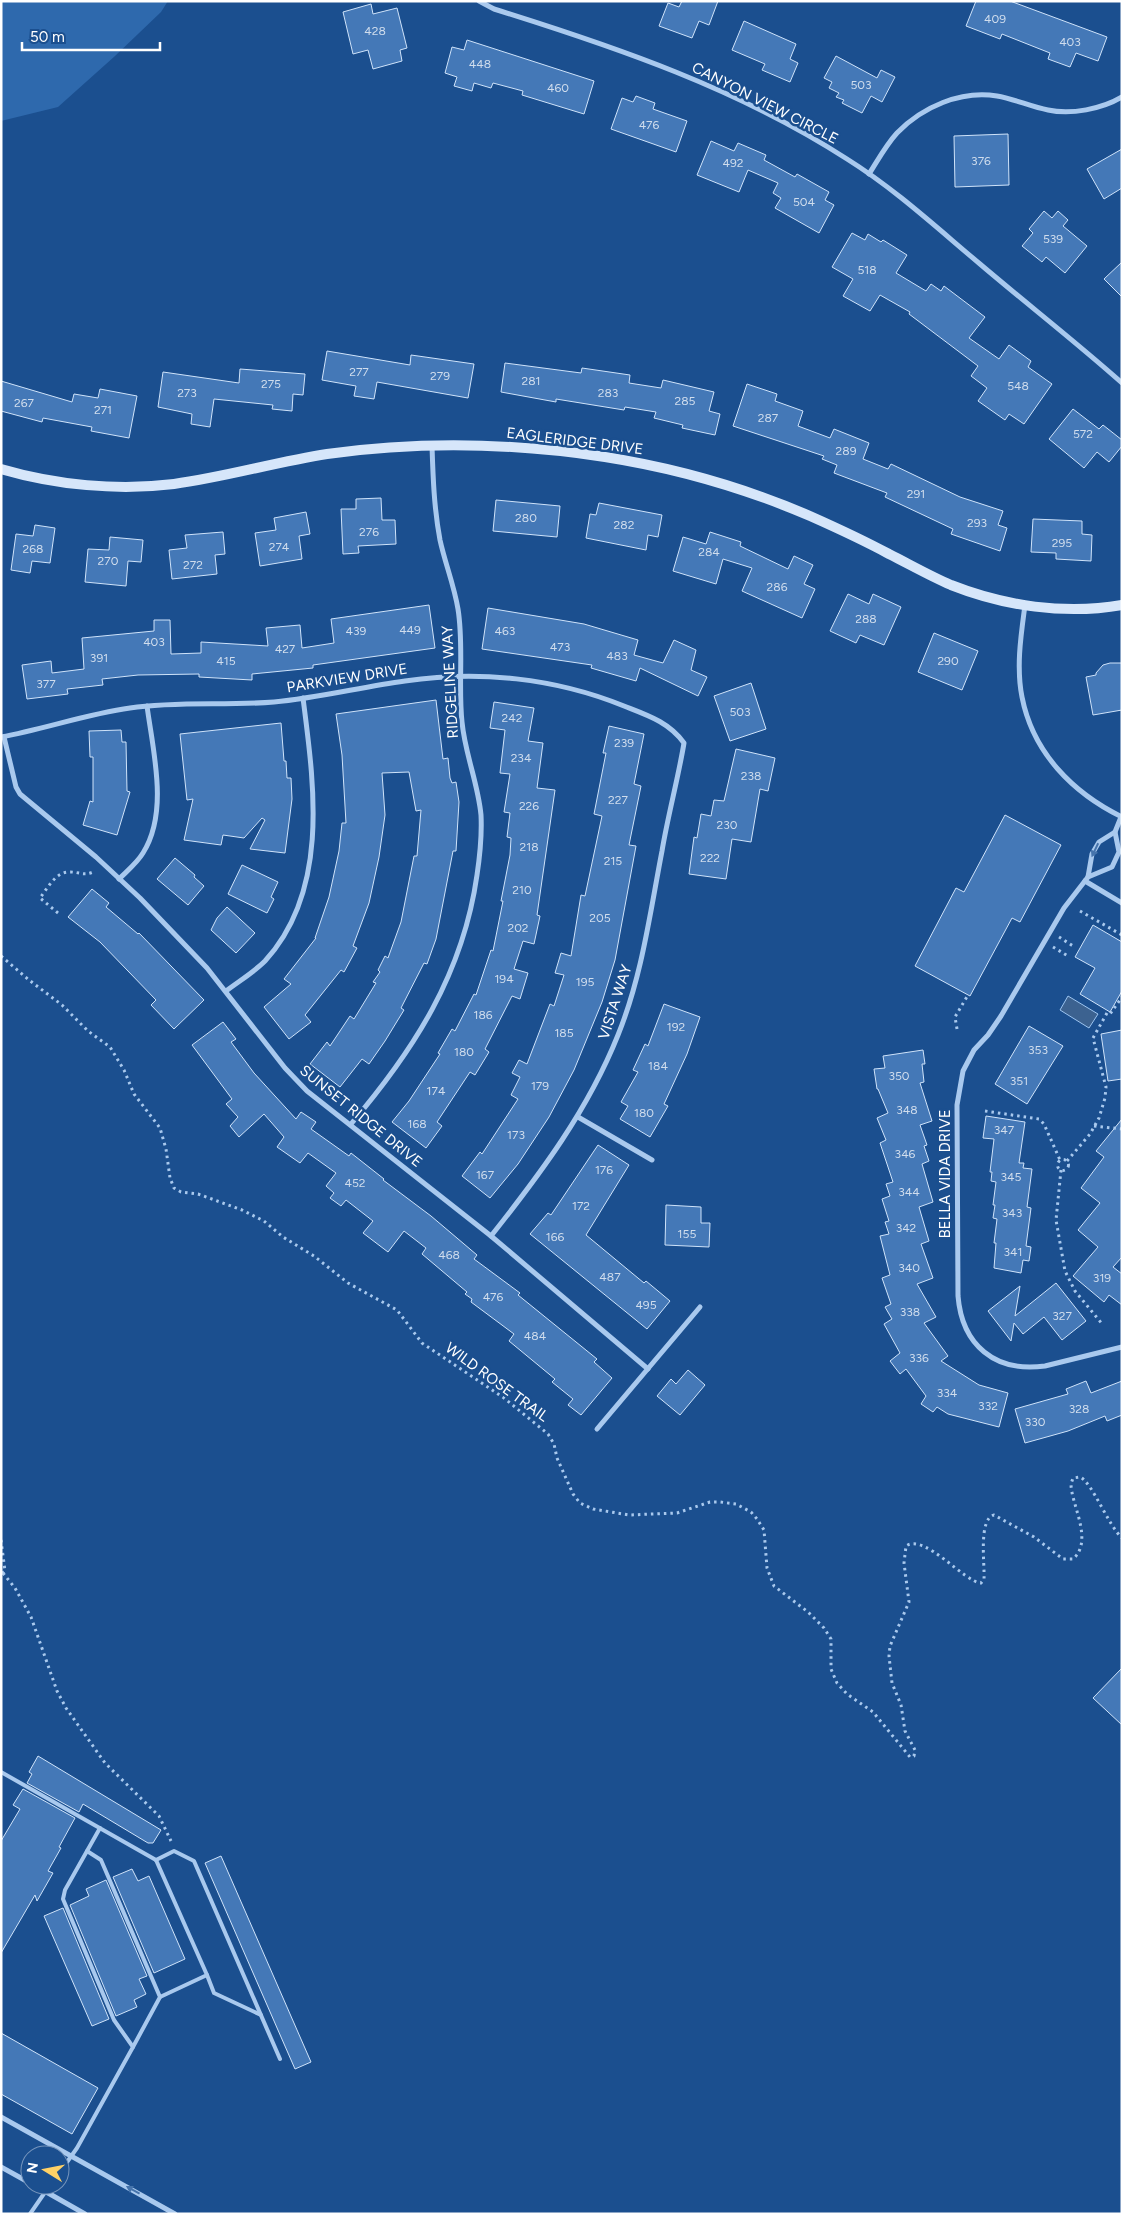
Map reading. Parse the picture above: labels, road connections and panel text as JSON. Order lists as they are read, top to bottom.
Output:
{
  "streets": {
    "main road": ["EAGLERIDGE DRIVE"],
    "street": [
      "CANYON VIEW CIRCLE",
      "PARKVIEW DRIVE",
      "RIDGELINE WAY",
      "VISTA WAY",
      "SUNSET RIDGE DRIVE",
      "BELLA VIDA DRIVE"
    ],
    "path": ["WILD ROSE TRAIL"]
  },
  "crossings": [
    ["EAGLERIDGE DRIVE", "RIDGELINE WAY"],
    ["PARKVIEW DRIVE", "RIDGELINE WAY"],
    ["PARKVIEW DRIVE", "VISTA WAY"],
    ["PARKVIEW DRIVE", "SUNSET RIDGE DRIVE"],
    ["RIDGELINE WAY", "SUNSET RIDGE DRIVE"],
    ["VISTA WAY", "SUNSET RIDGE DRIVE"]
  ],
  "house_numbers": [
    "409",
    "428",
    "403",
    "448",
    "503",
    "460",
    "476",
    "376",
    "492",
    "504",
    "539",
    "518",
    "277",
    "279",
    "281",
    "275",
    "548",
    "273",
    "283",
    "285",
    "267",
    "271",
    "287",
    "572",
    "289",
    "291",
    "280",
    "293",
    "282",
    "276",
    "295",
    "274",
    "268",
    "284",
    "270",
    "272",
    "286",
    "288",
    "449",
    "439",
    "463",
    "403",
    "473",
    "427",
    "483",
    "391",
    "415",
    "290",
    "377",
    "503",
    "242",
    "239",
    "234",
    "238",
    "227",
    "226",
    "230",
    "218",
    "222",
    "215",
    "210",
    "205",
    "202",
    "194",
    "195",
    "186",
    "192",
    "185",
    "353",
    "180",
    "184",
    "350",
    "351",
    "179",
    "174",
    "348",
    "180",
    "168",
    "347",
    "173",
    "346",
    "176",
    "167",
    "345",
    "452",
    "344",
    "172",
    "343",
    "342",
    "155",
    "166",
    "341",
    "468",
    "340",
    "487",
    "319",
    "476",
    "495",
    "338",
    "327",
    "484",
    "336",
    "334",
    "332",
    "328",
    "330"
  ],
  "scale_bar": "50 m",
  "north": "left"
}
